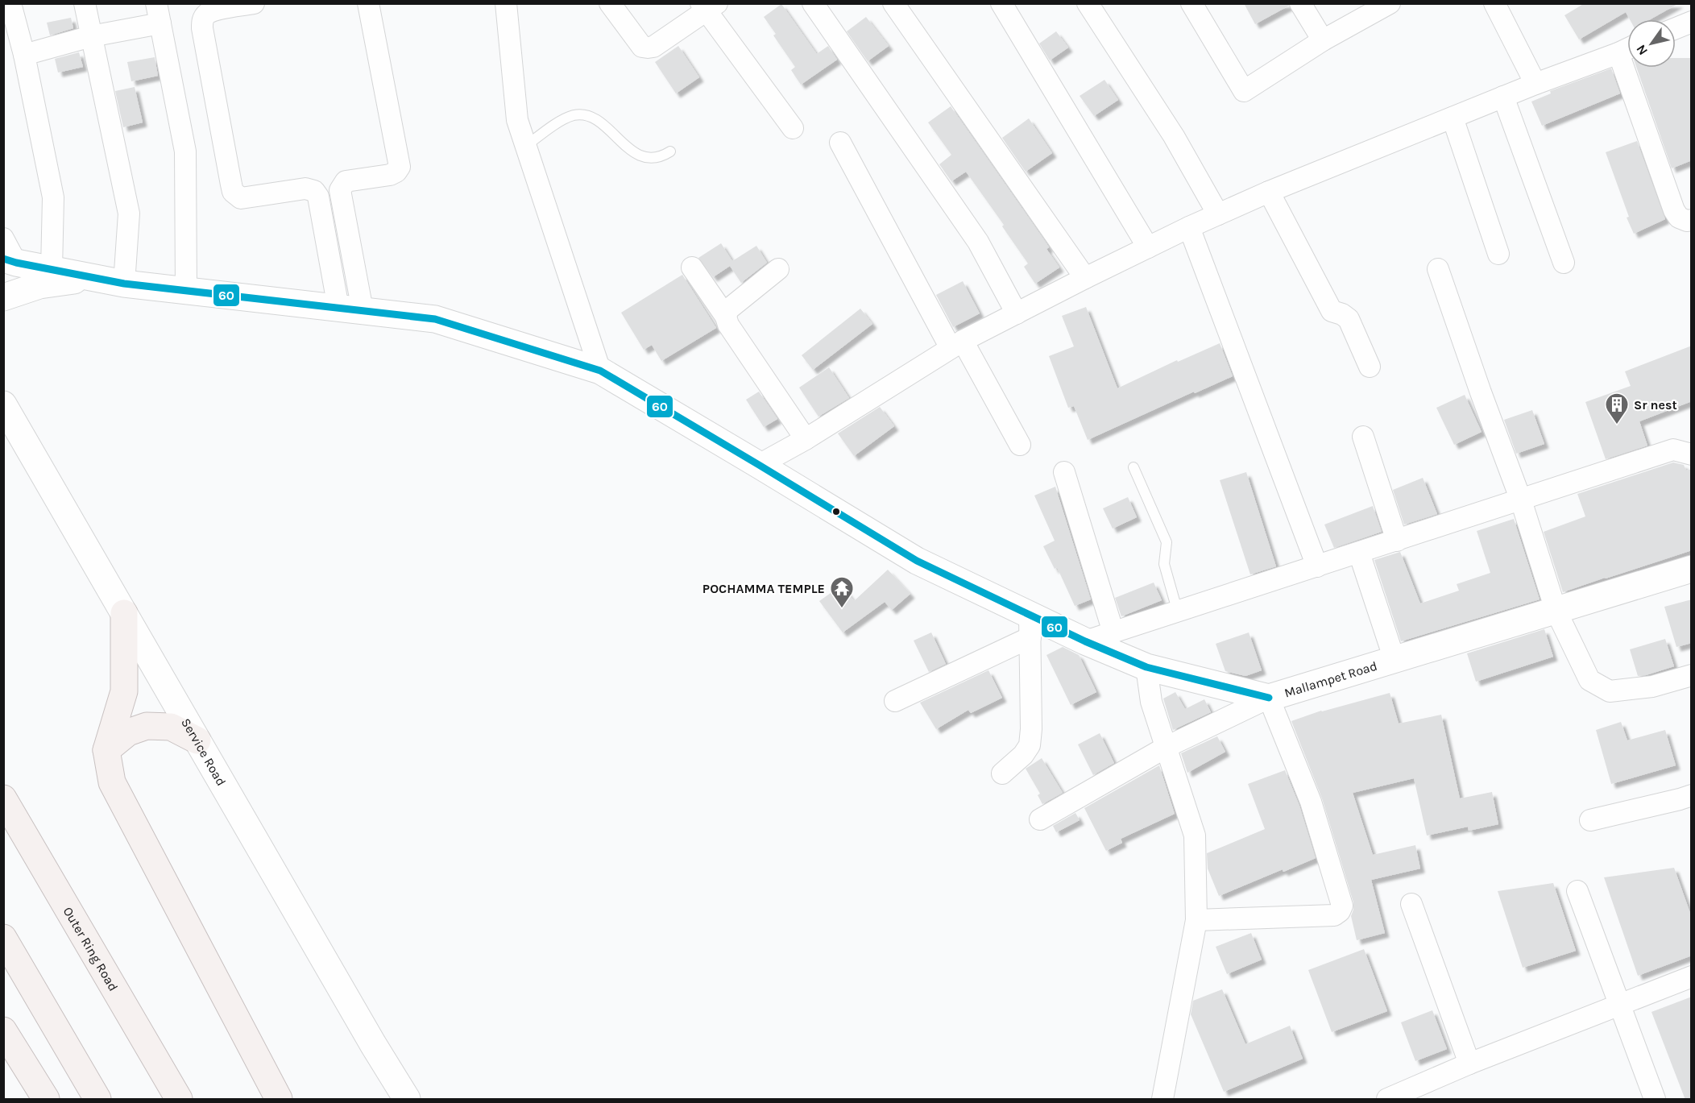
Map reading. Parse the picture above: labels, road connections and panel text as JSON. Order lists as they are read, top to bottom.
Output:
{
  "streets": {
    "highway": ["Outer Ring Road"],
    "main road": ["Mallampet Road", "Service Road"]
  },
  "places": {
    "building": ["Sr nest"],
    "temple": ["POCHAMMA TEMPLE"]
  },
  "lines": ["transit line 60"],
  "north": "bottom left"
}
